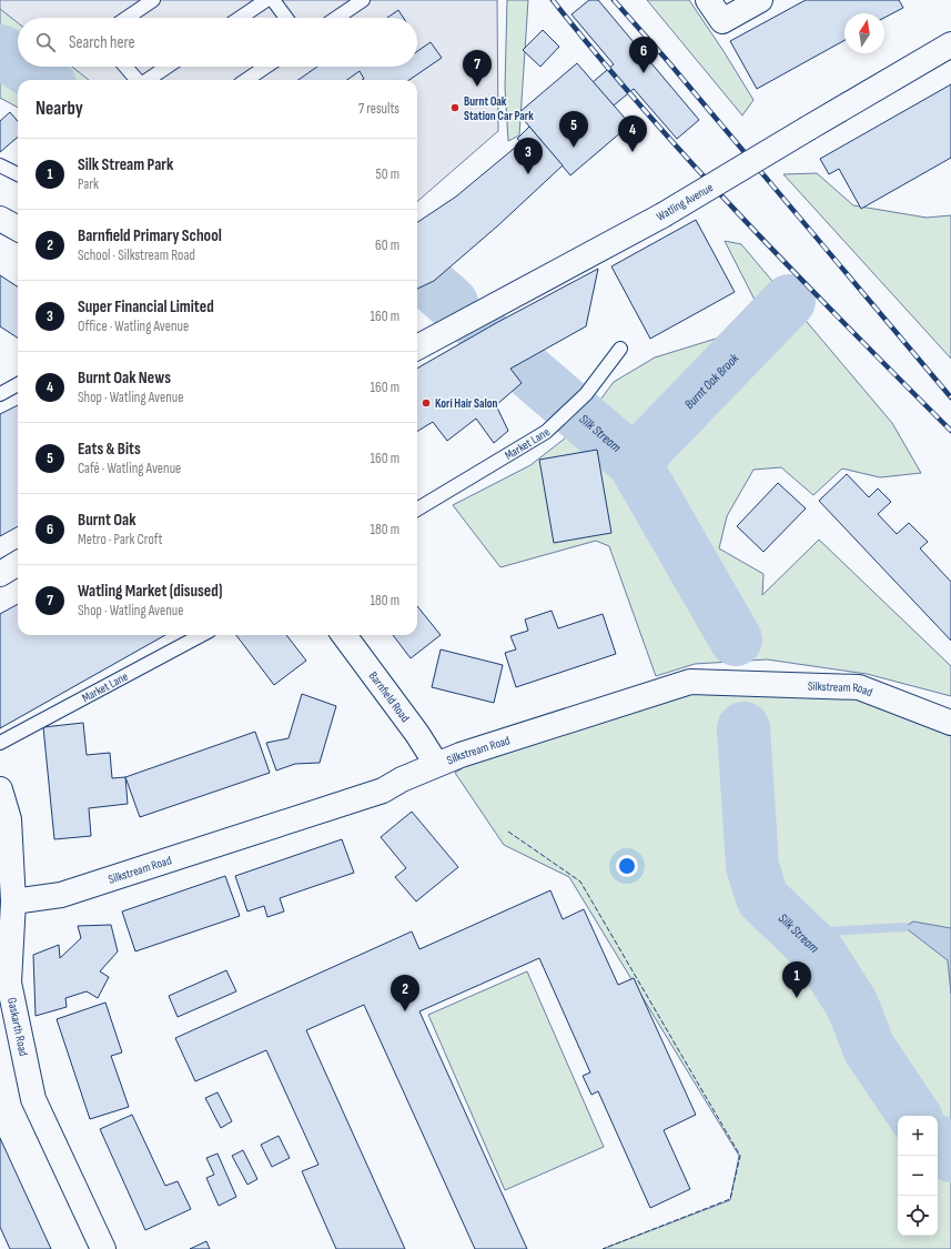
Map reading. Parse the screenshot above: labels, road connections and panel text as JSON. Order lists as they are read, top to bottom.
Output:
{
  "streets": {
    "street": [
      "Watling Avenue",
      "Silkstream Road",
      "Barnfield Road",
      "Gaskarth Road"
    ],
    "lane": ["Market Lane"]
  },
  "crossings": [
    ["Silkstream Road", "Barnfield Road"],
    ["Silkstream Road", "Gaskarth Road"]
  ],
  "water": ["Burnt Oak Brook", "Silk Stream"],
  "places": ["Burnt Oak Station Car Park", "Kori Hair Salon"],
  "north": "top",
  "page": {
    "search": "Search here",
    "pins": [
      "6",
      "7",
      "5",
      "4",
      "3",
      "1",
      "2"
    ],
    "heading": ["Nearby", "7 results"],
    "list": [
      {
        "mark": "1",
        "name": "Silk Stream Park",
        "note": "Park",
        "value": "50 m"
      },
      {
        "mark": "2",
        "name": "Barnfield Primary School",
        "note": "School · Silkstream Road",
        "value": "60 m"
      },
      {
        "mark": "3",
        "name": "Super Financial Limited",
        "note": "Office · Watling Avenue",
        "value": "160 m"
      },
      {
        "mark": "4",
        "name": "Burnt Oak News",
        "note": "Shop · Watling Avenue",
        "value": "160 m"
      },
      {
        "mark": "5",
        "name": "Eats & Bits",
        "note": "Café · Watling Avenue",
        "value": "160 m"
      },
      {
        "mark": "6",
        "name": "Burnt Oak",
        "note": "Metro · Park Croft",
        "value": "180 m"
      },
      {
        "mark": "7",
        "name": "Watling Market (disused)",
        "note": "Shop · Watling Avenue",
        "value": "180 m"
      }
    ],
    "map_buttons": ["+", "−"]
  }
}
